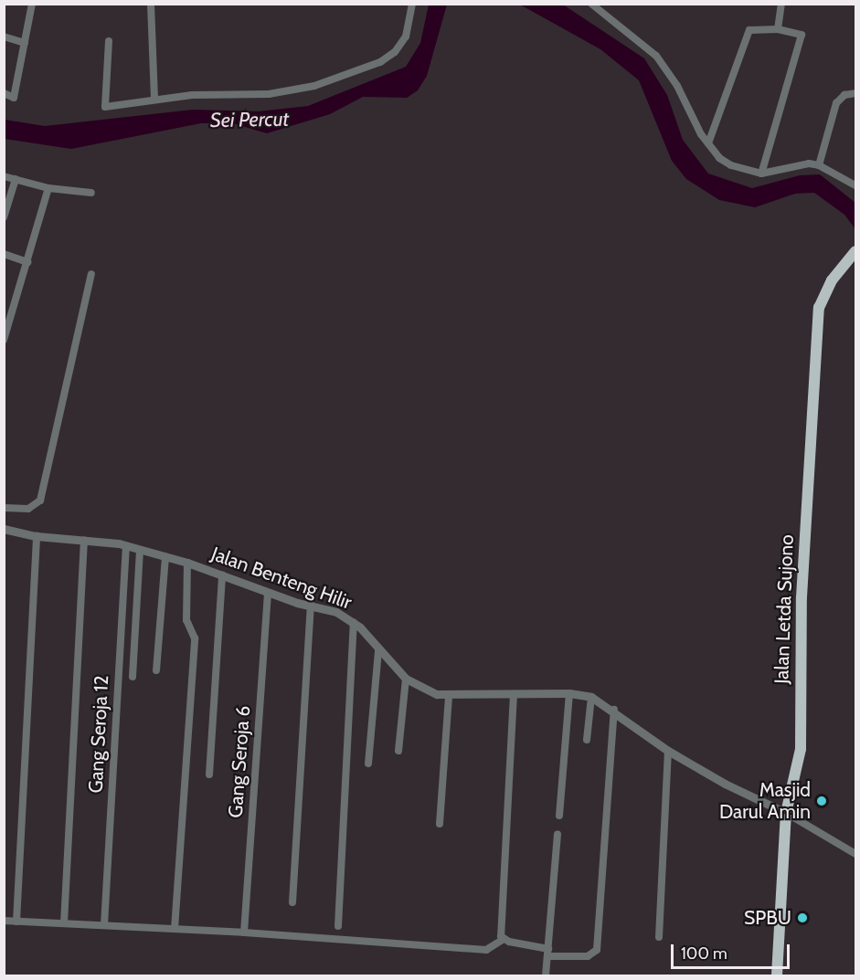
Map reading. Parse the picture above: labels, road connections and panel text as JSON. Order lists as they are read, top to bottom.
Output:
{
  "streets": {
    "highway": ["Jalan Letda Sujono"],
    "street": ["Jalan Benteng Hilir", "Gang Seroja 12", "Gang Seroja 6"]
  },
  "crossings": [
    ["Jalan Benteng Hilir", "Jalan Letda Sujono"],
    ["Jalan Benteng Hilir", "Gang Seroja 12"],
    ["Jalan Benteng Hilir", "Gang Seroja 6"]
  ],
  "water": ["Sei Percut"],
  "places": ["Masjid Darul Amin", "SPBU"],
  "scale_bar": "100 m"
}
